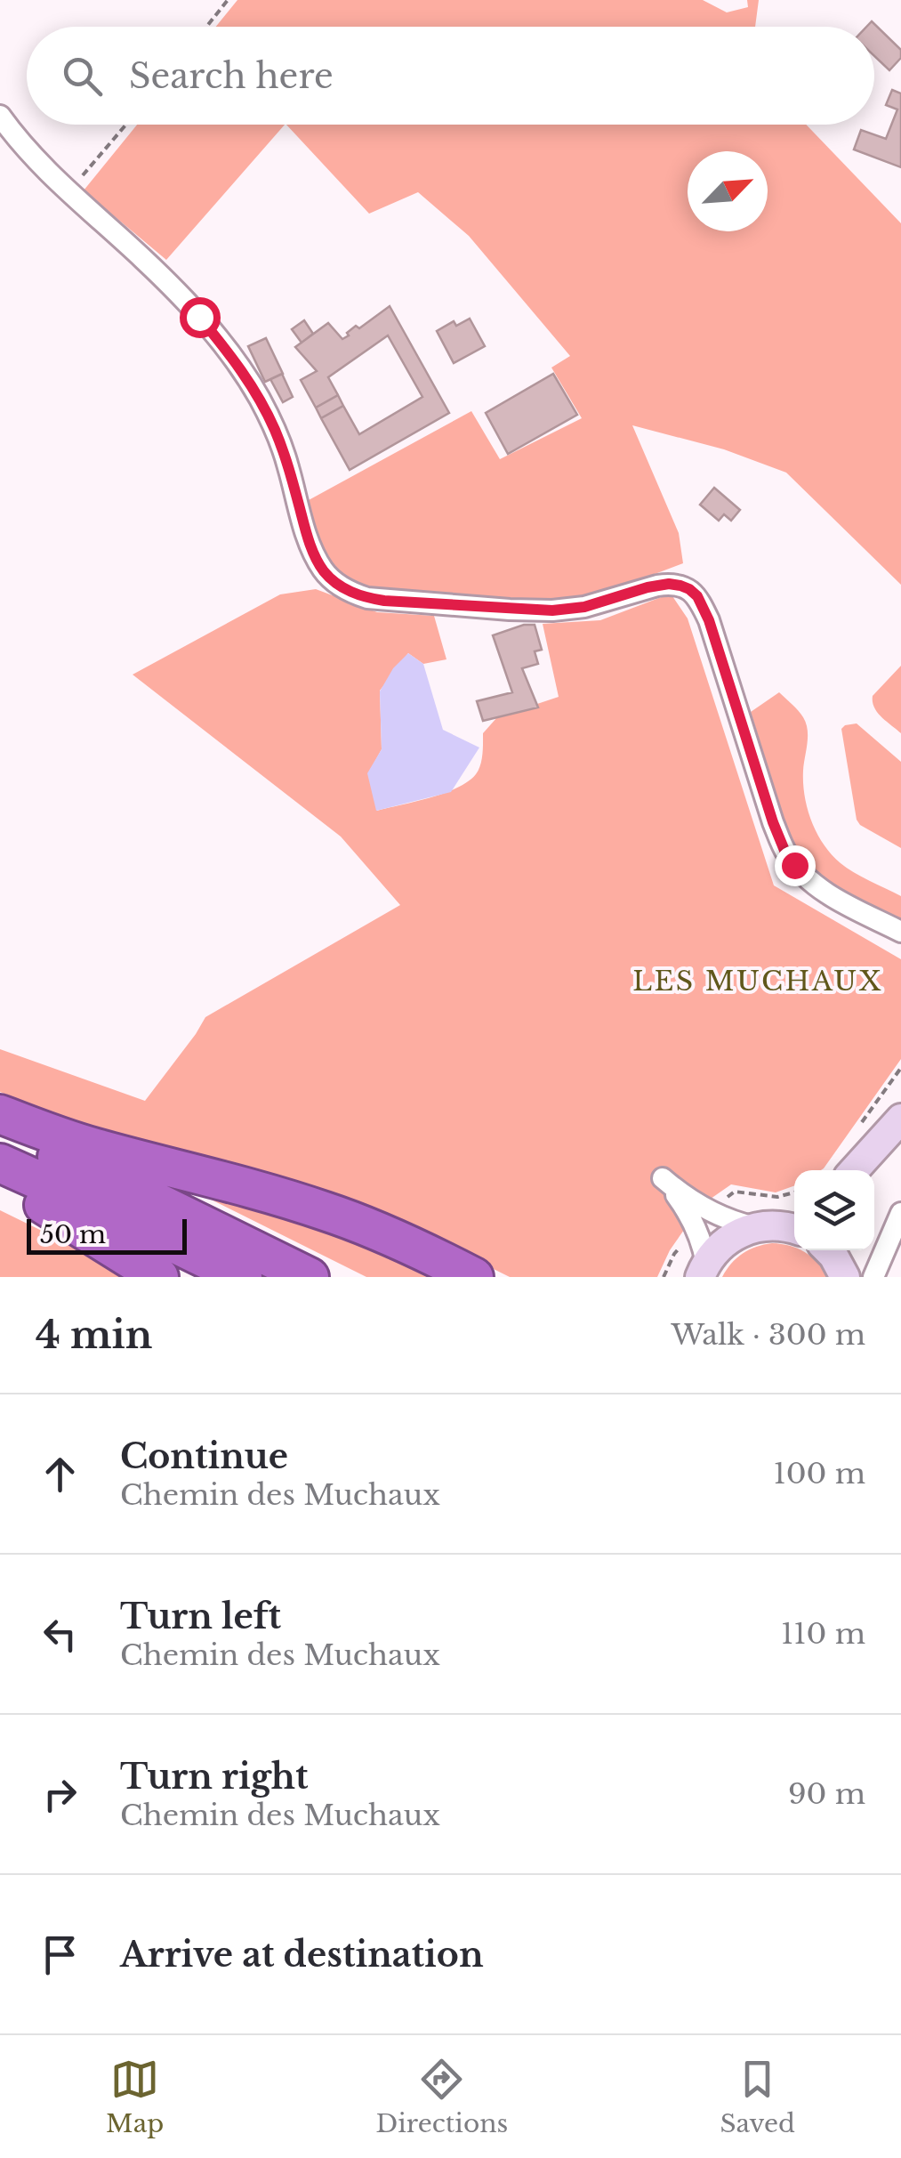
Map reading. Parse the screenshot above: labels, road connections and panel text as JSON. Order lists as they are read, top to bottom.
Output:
{
  "districts": ["LES MUCHAUX"],
  "scale_bar": "50 m",
  "north": "top right",
  "page": {
    "search": "Search here",
    "scale": "50 m",
    "heading": ["4 min", "Walk · 300 m"],
    "list": [
      ["Continue", "Chemin des Muchaux", "100 m"],
      ["Turn left", "Chemin des Muchaux", "110 m"],
      ["Turn right", "Chemin des Muchaux", "90 m"],
      "Arrive at destination"
    ],
    "nav": ["Map", "Directions", "Saved"]
  }
}
